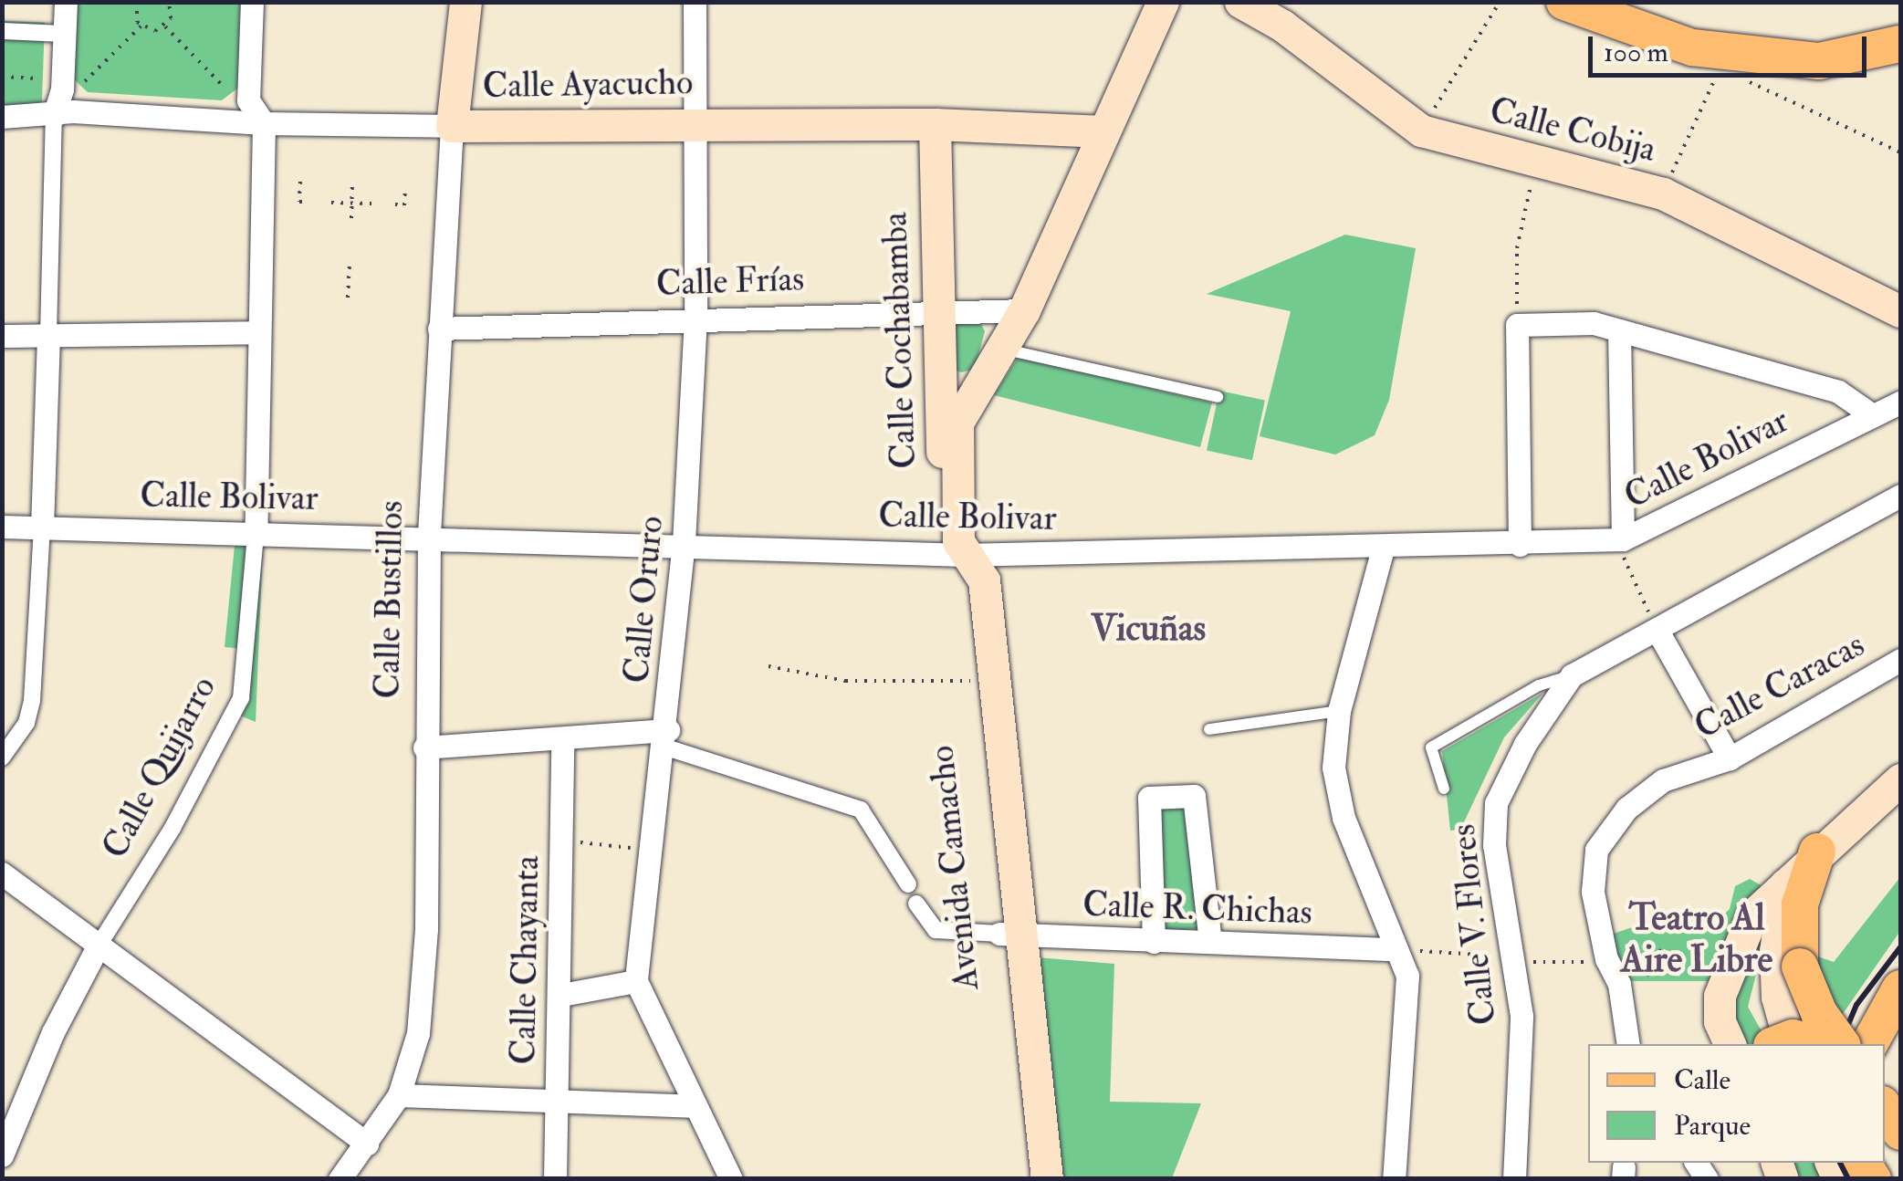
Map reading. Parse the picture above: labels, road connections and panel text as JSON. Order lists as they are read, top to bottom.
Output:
{
  "streets": {
    "main road": [
      "Calle Ayacucho",
      "Calle Cobija",
      "Calle Cochabamba",
      "Calle Bustillos",
      "Avenida Camacho"
    ],
    "street": [
      "Calle Frías",
      "Calle Bolivar",
      "Calle Oruro",
      "Calle Caracas",
      "Calle Quijarro",
      "Calle R. Chichas",
      "Calle V. Flores",
      "Calle Chayanta"
    ]
  },
  "crossings": [
    ["Calle Ayacucho", "Calle Cochabamba"],
    ["Calle Ayacucho", "Calle Bustillos"],
    ["Calle Ayacucho", "Calle Oruro"],
    ["Calle Ayacucho", "Calle Quijarro"],
    ["Calle Frías", "Calle Cochabamba"],
    ["Calle Frías", "Calle Bustillos"],
    ["Calle Frías", "Calle Oruro"],
    ["Calle Cochabamba", "Calle Bolivar"],
    ["Calle Cochabamba", "Avenida Camacho"],
    ["Calle Bolivar", "Calle Bustillos"],
    ["Calle Bolivar", "Calle Oruro"],
    ["Calle Bolivar", "Calle Quijarro"],
    ["Calle Bolivar", "Avenida Camacho"],
    ["Avenida Camacho", "Calle R. Chichas"]
  ],
  "districts": ["Vicuñas", "Teatro Al Aire Libre"],
  "legend": ["Calle", "Parque"],
  "scale_bar": "100 m"
}
